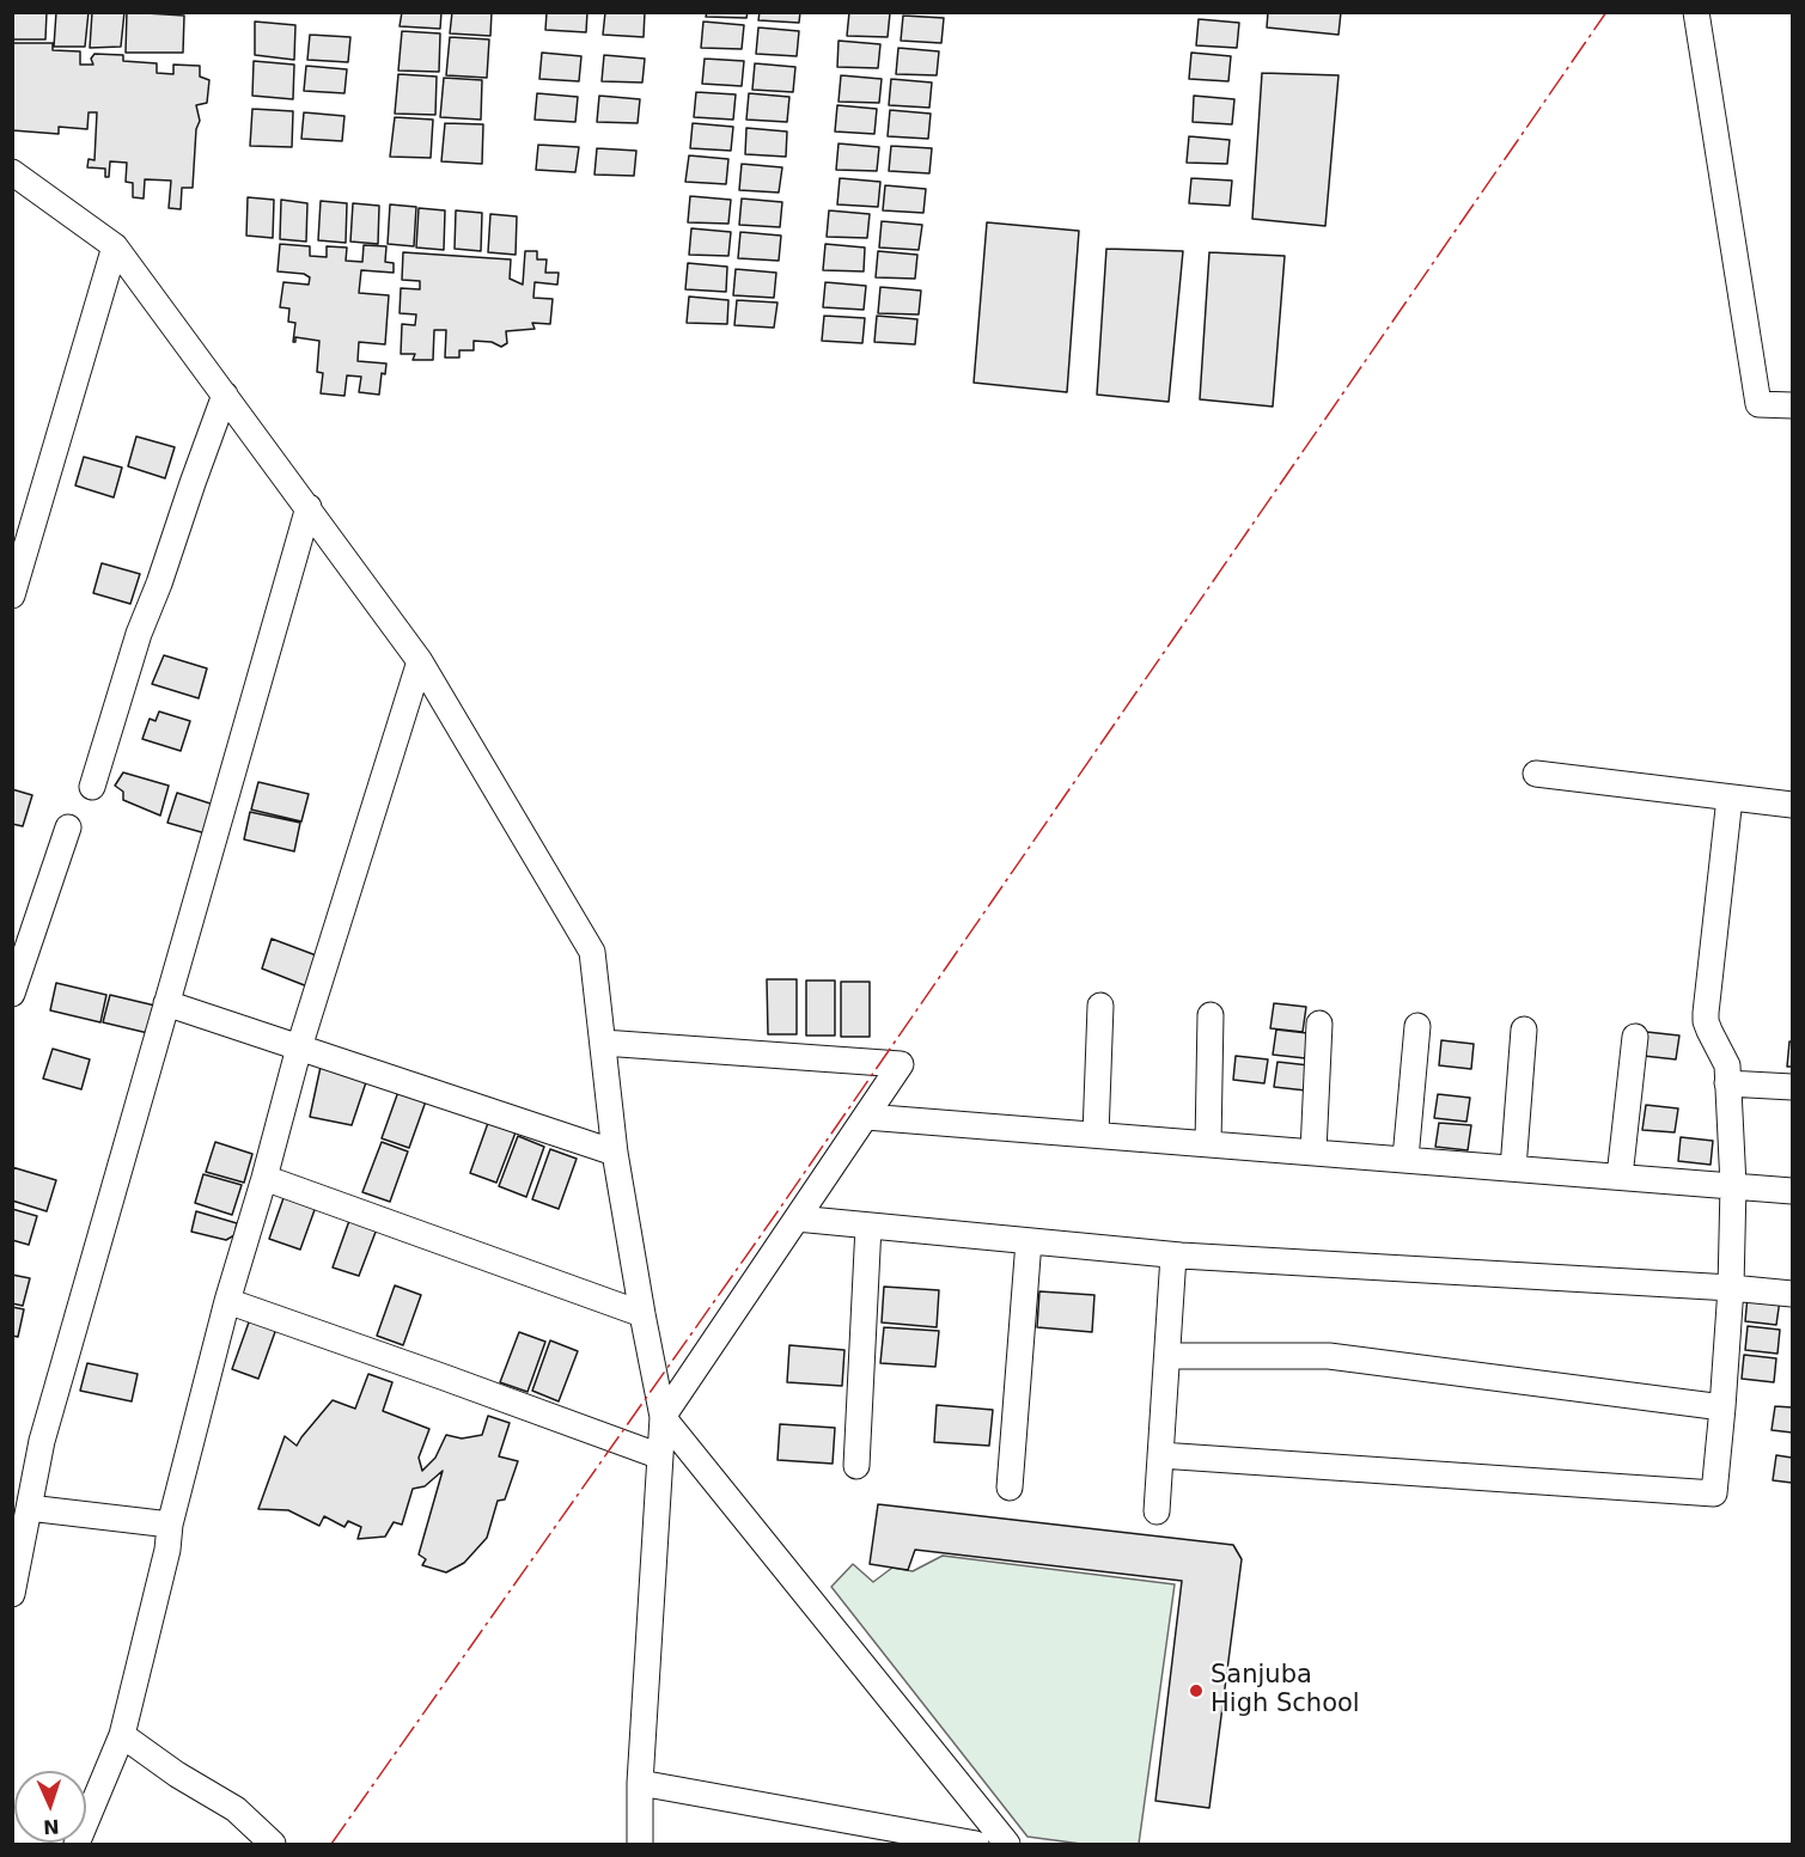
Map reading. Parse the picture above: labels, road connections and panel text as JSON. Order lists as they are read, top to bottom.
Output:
{
  "places": ["Sanjuba High School"],
  "north": "bottom"
}
